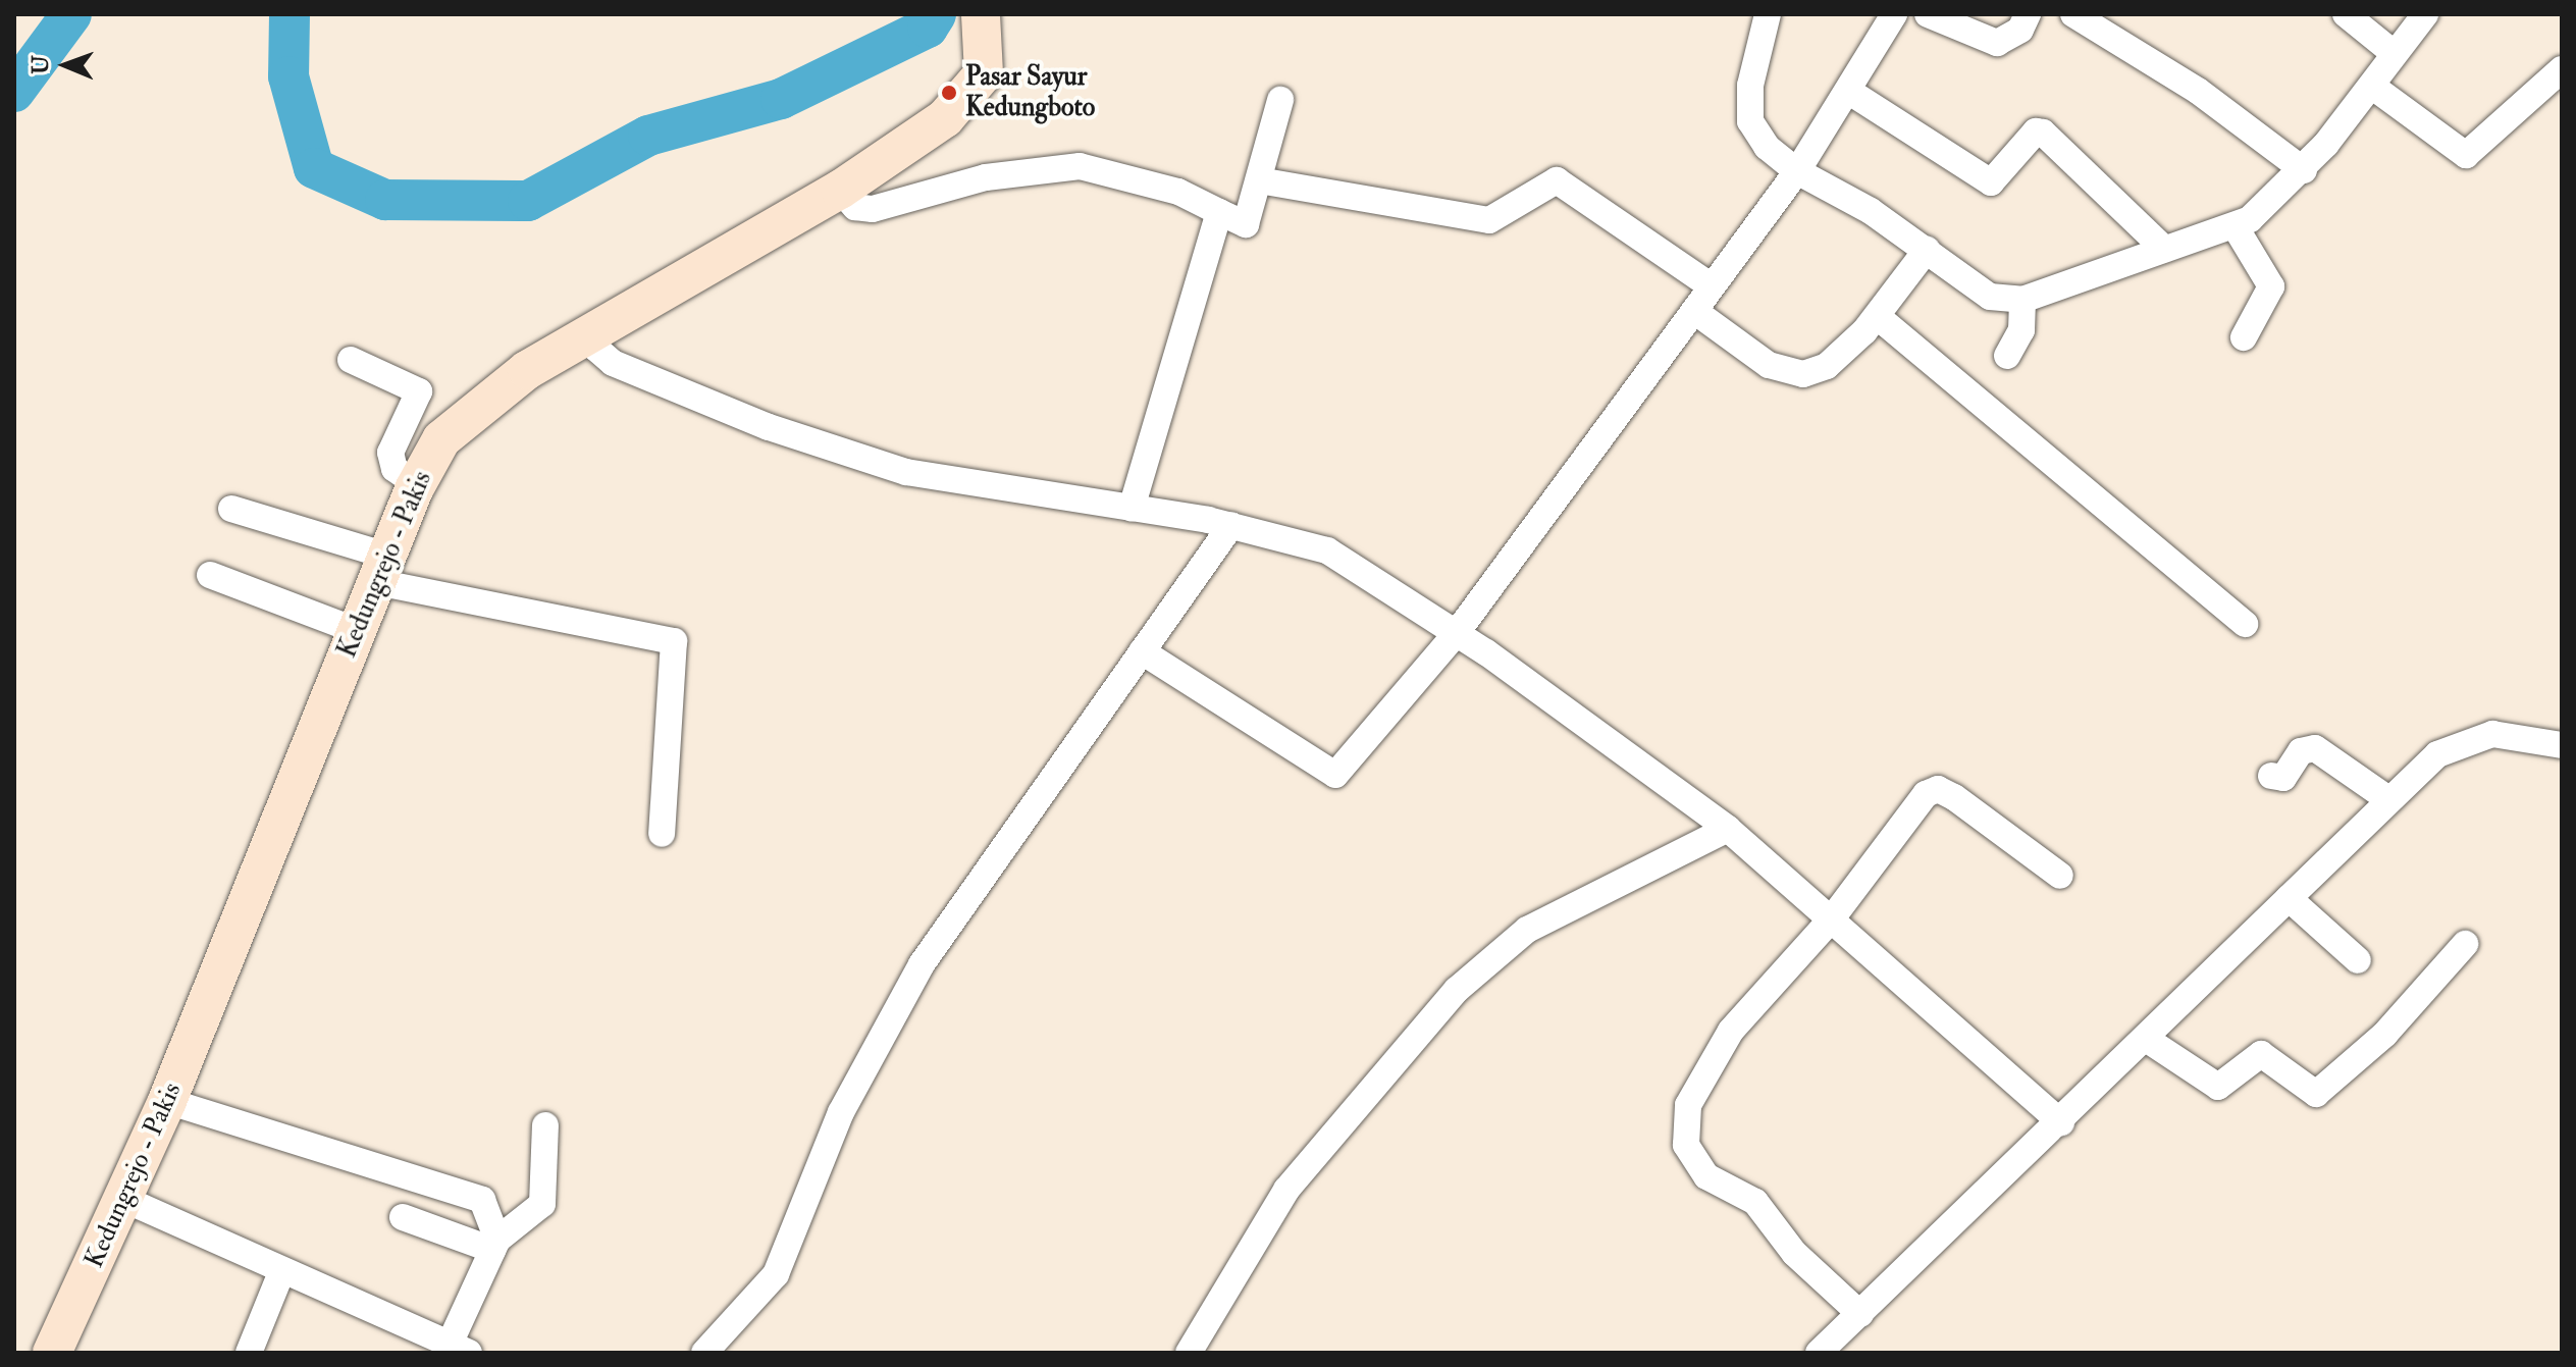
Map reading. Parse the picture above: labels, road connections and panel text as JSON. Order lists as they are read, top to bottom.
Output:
{
  "streets": {
    "main road": ["Kedungrejo - Pakis"]
  },
  "places": ["Pasar Sayur Kedungboto"],
  "north": "left"
}
